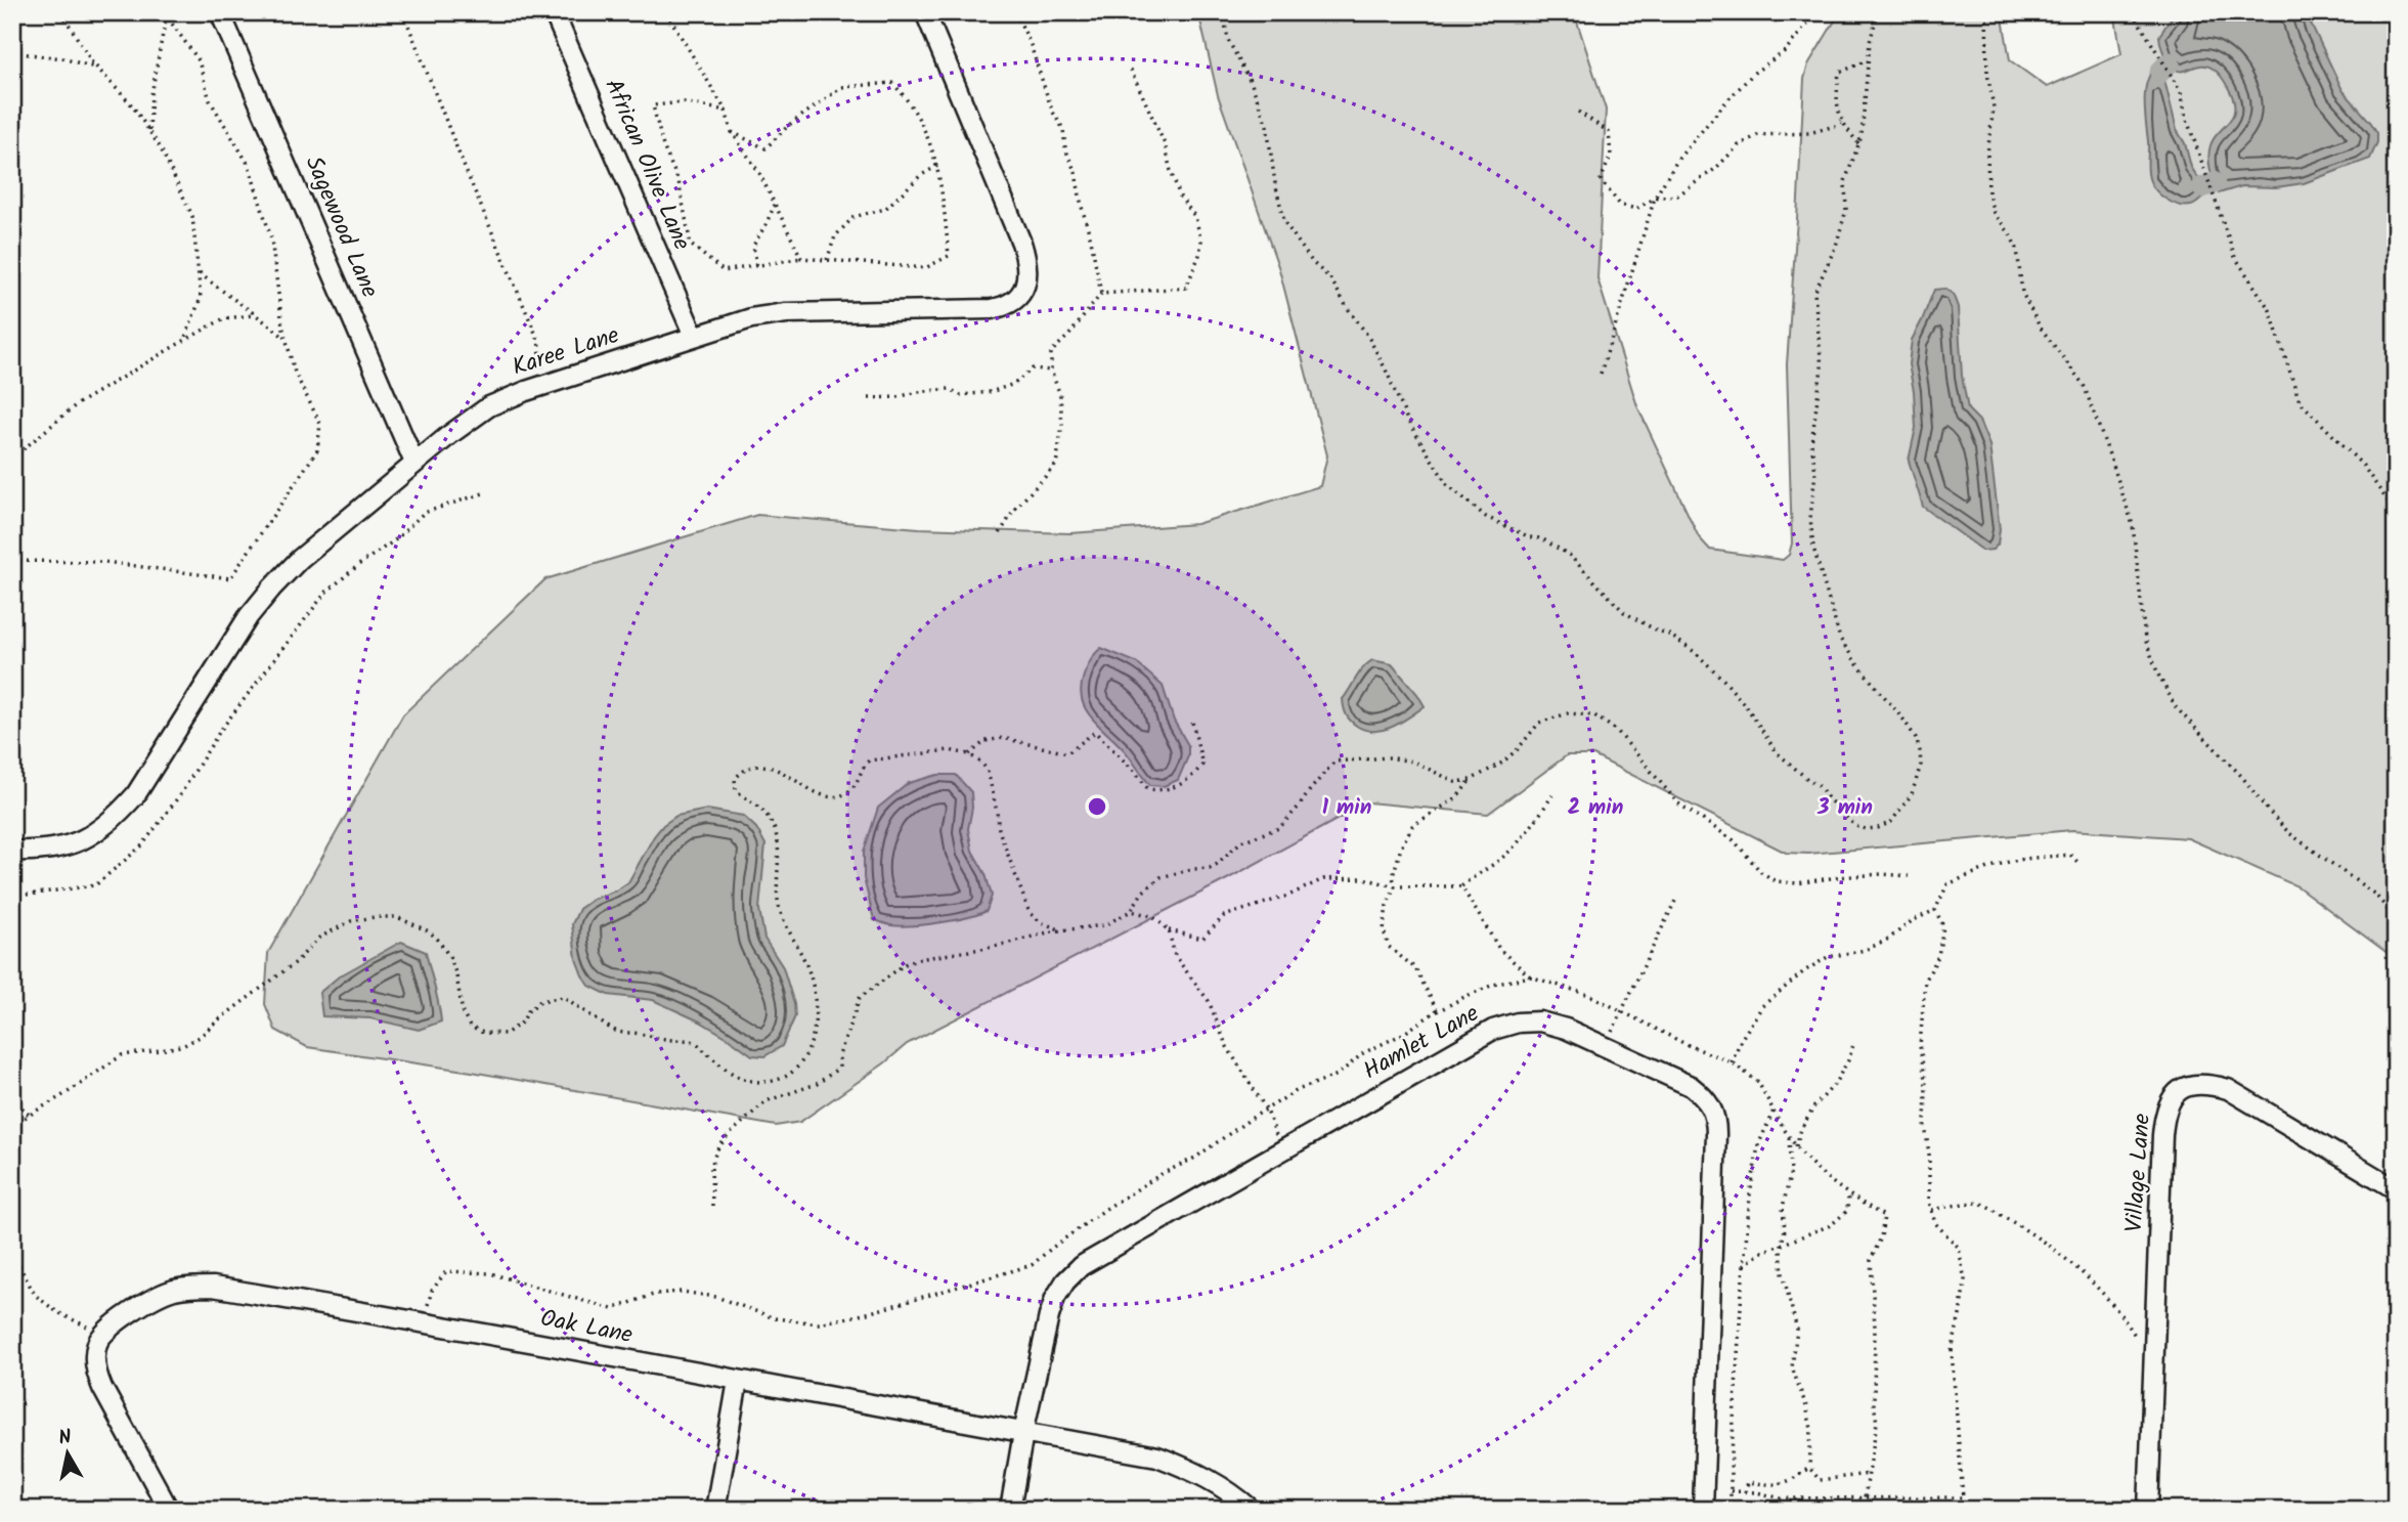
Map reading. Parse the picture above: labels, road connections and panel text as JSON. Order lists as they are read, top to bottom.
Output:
{
  "streets": {
    "street": [
      "African Olive Lane",
      "Sagewood Lane",
      "Karee Lane",
      "Hamlet Lane",
      "Village Lane",
      "Oak Lane"
    ]
  },
  "crossings": [
    ["African Olive Lane", "Karee Lane"],
    ["Sagewood Lane", "Karee Lane"],
    ["Hamlet Lane", "Oak Lane"]
  ],
  "north": "top",
  "rings": ["1 min", "2 min", "3 min"]
}
